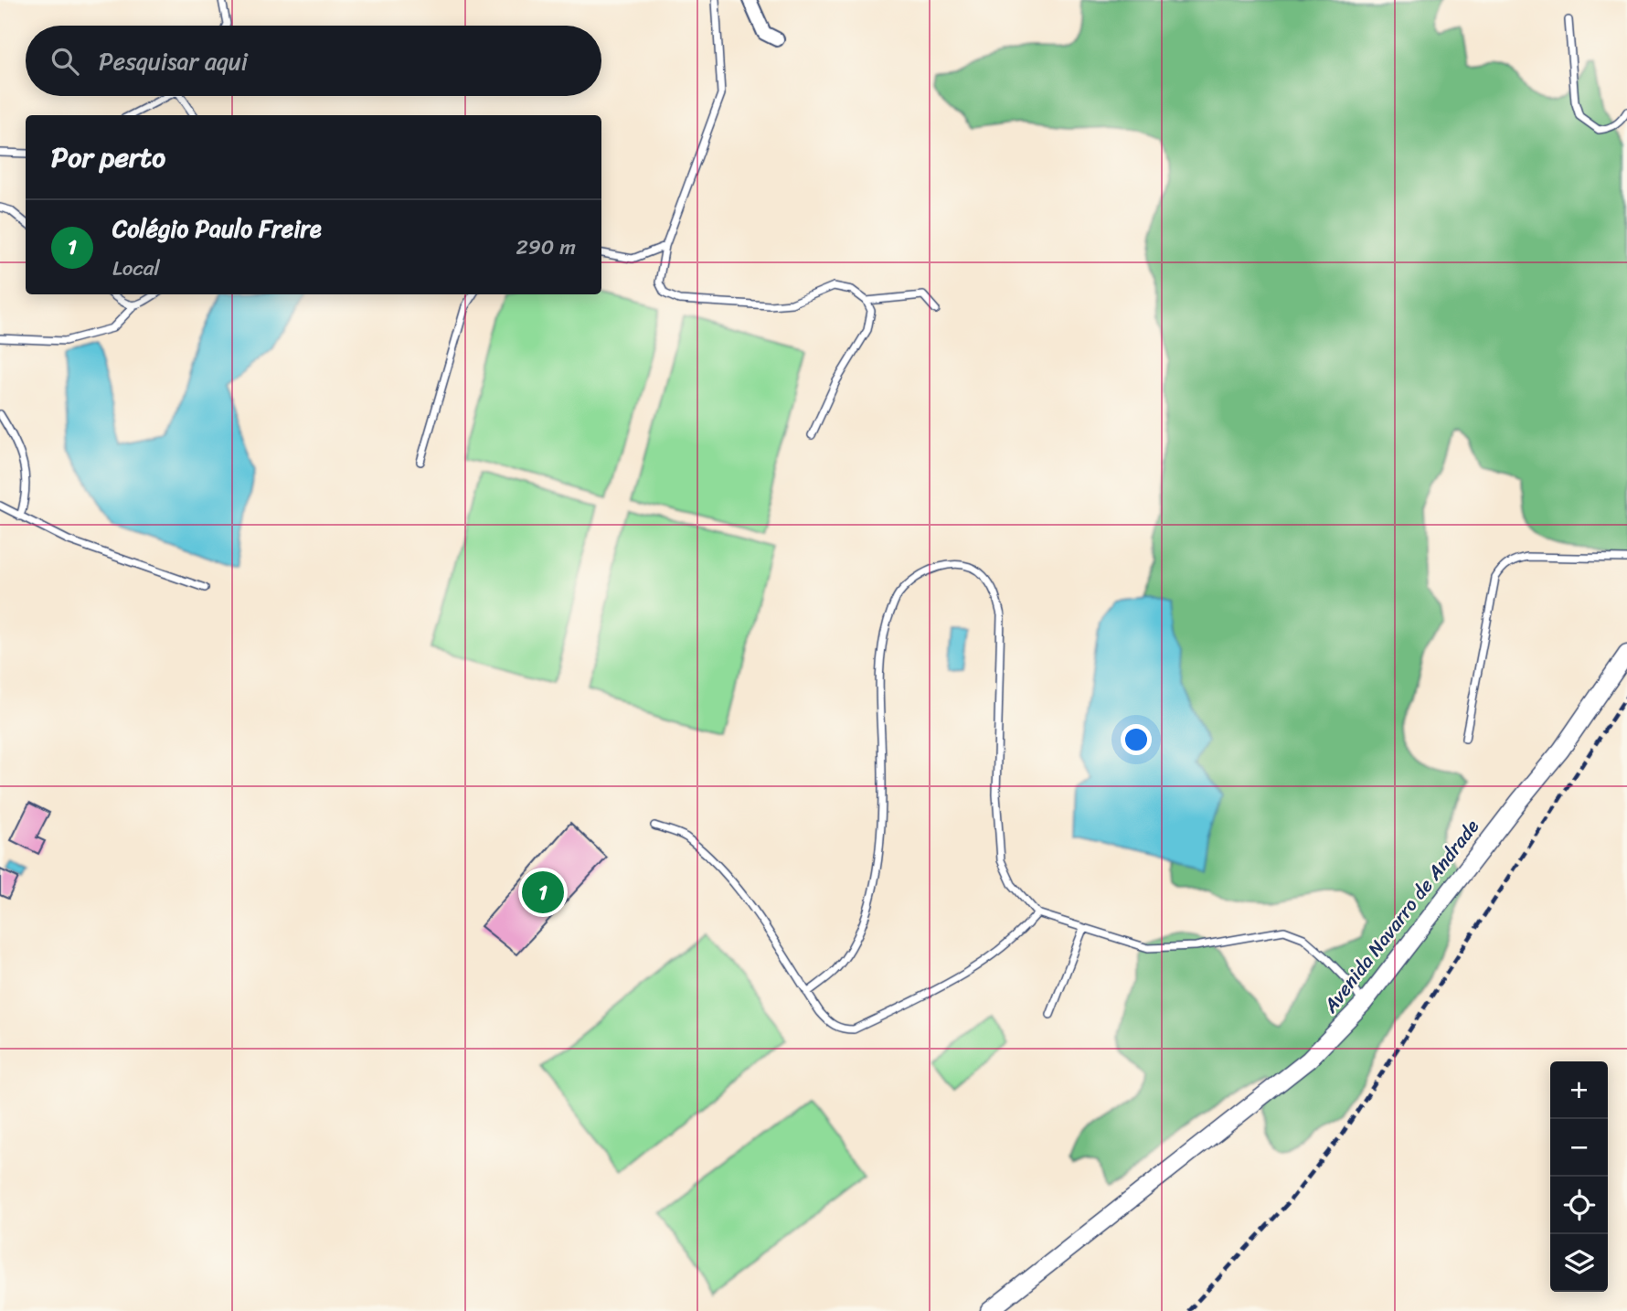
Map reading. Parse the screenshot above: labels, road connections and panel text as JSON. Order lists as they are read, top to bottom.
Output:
{
  "streets": {
    "street": ["Avenida Navarro de Andrade"]
  },
  "page": {
    "search": "Pesquisar aqui",
    "heading": "Por perto",
    "list": [
      {
        "mark": "1",
        "name": "Colégio Paulo Freire",
        "note": "Local",
        "value": "290 m"
      }
    ],
    "pins": "1",
    "map_buttons": ["+", "−"]
  }
}
